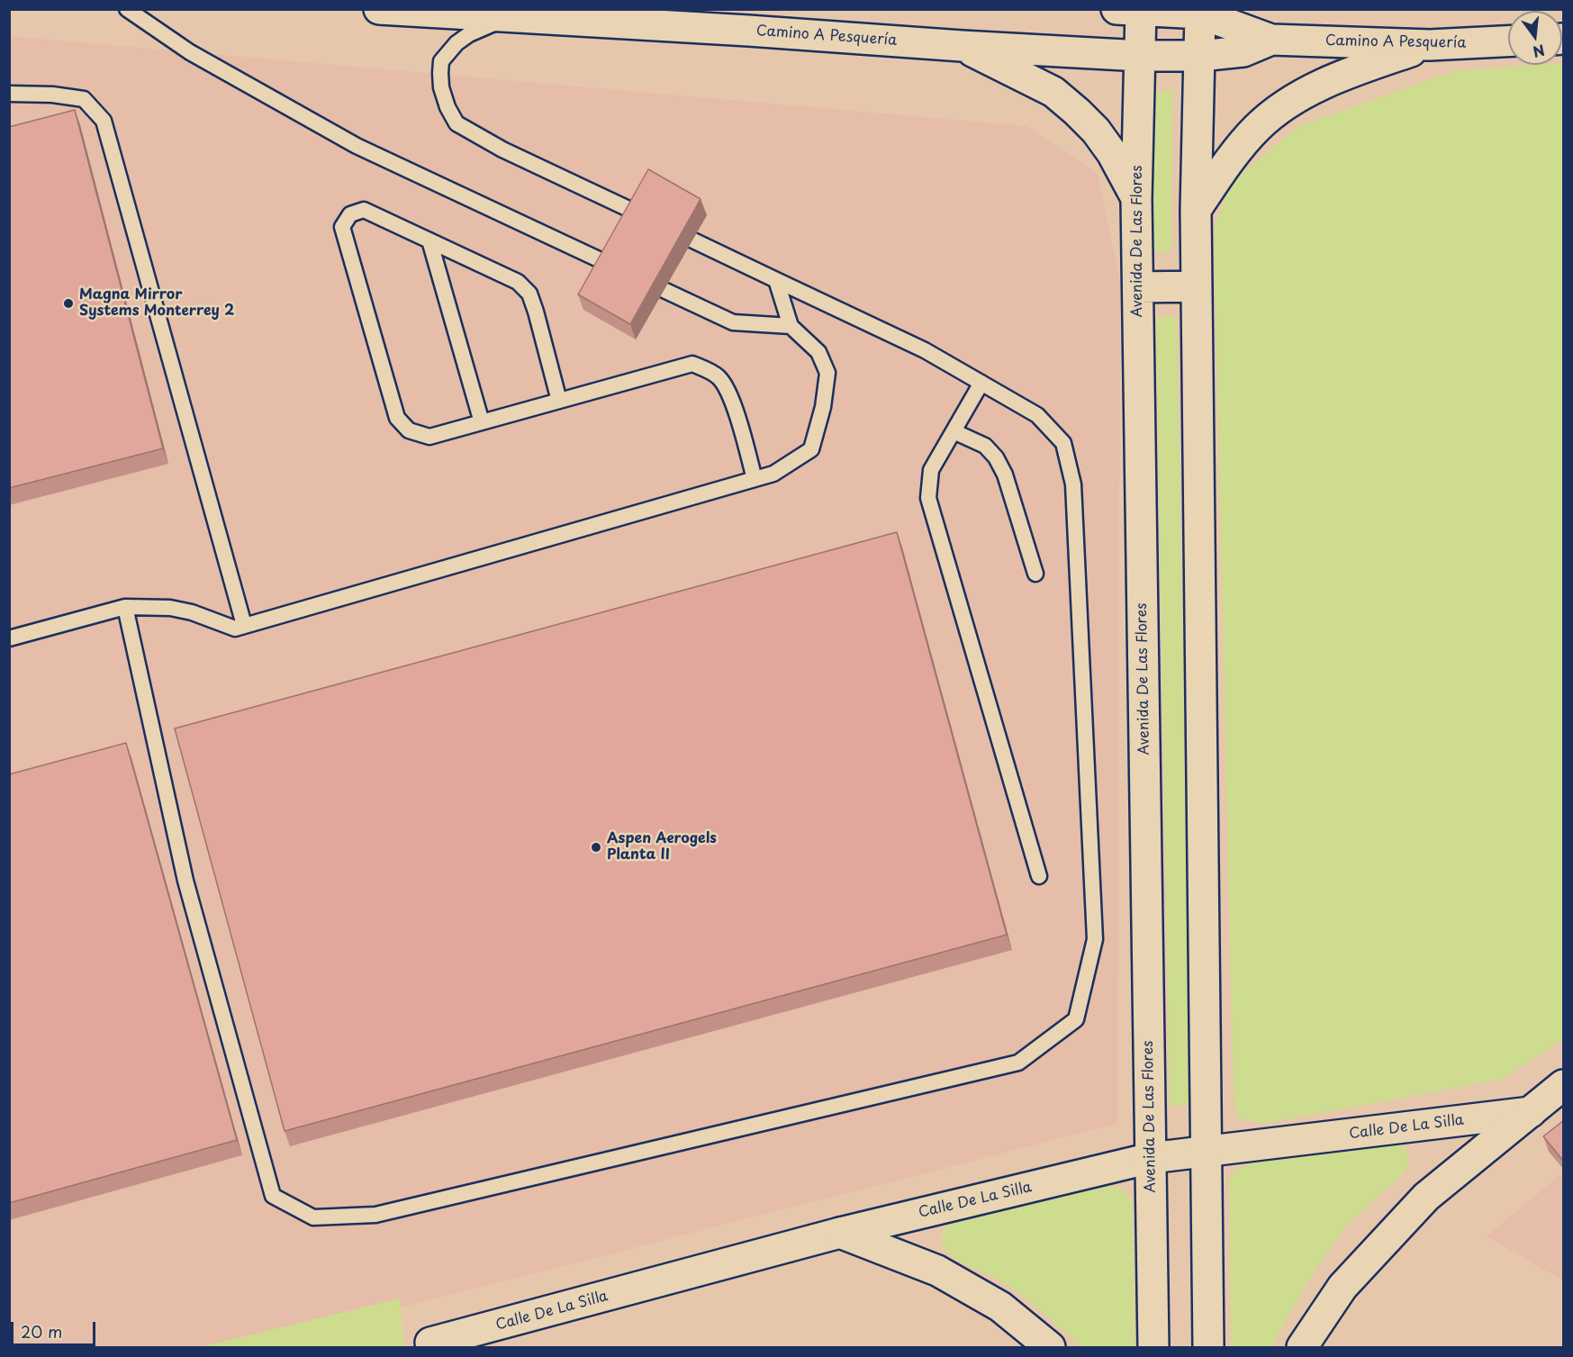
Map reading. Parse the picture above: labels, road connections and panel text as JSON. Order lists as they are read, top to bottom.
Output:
{
  "streets": {
    "street": ["Camino A Pesquería", "Avenida De Las Flores", "Calle De La Silla"]
  },
  "crossings": [
    ["Camino A Pesquería", "Avenida De Las Flores"],
    ["Avenida De Las Flores", "Calle De La Silla"]
  ],
  "places": ["Magna Mirror Systems Monterrey 2", "Aspen Aerogels Planta II"],
  "scale_bar": "20 m",
  "north": "bottom"
}
